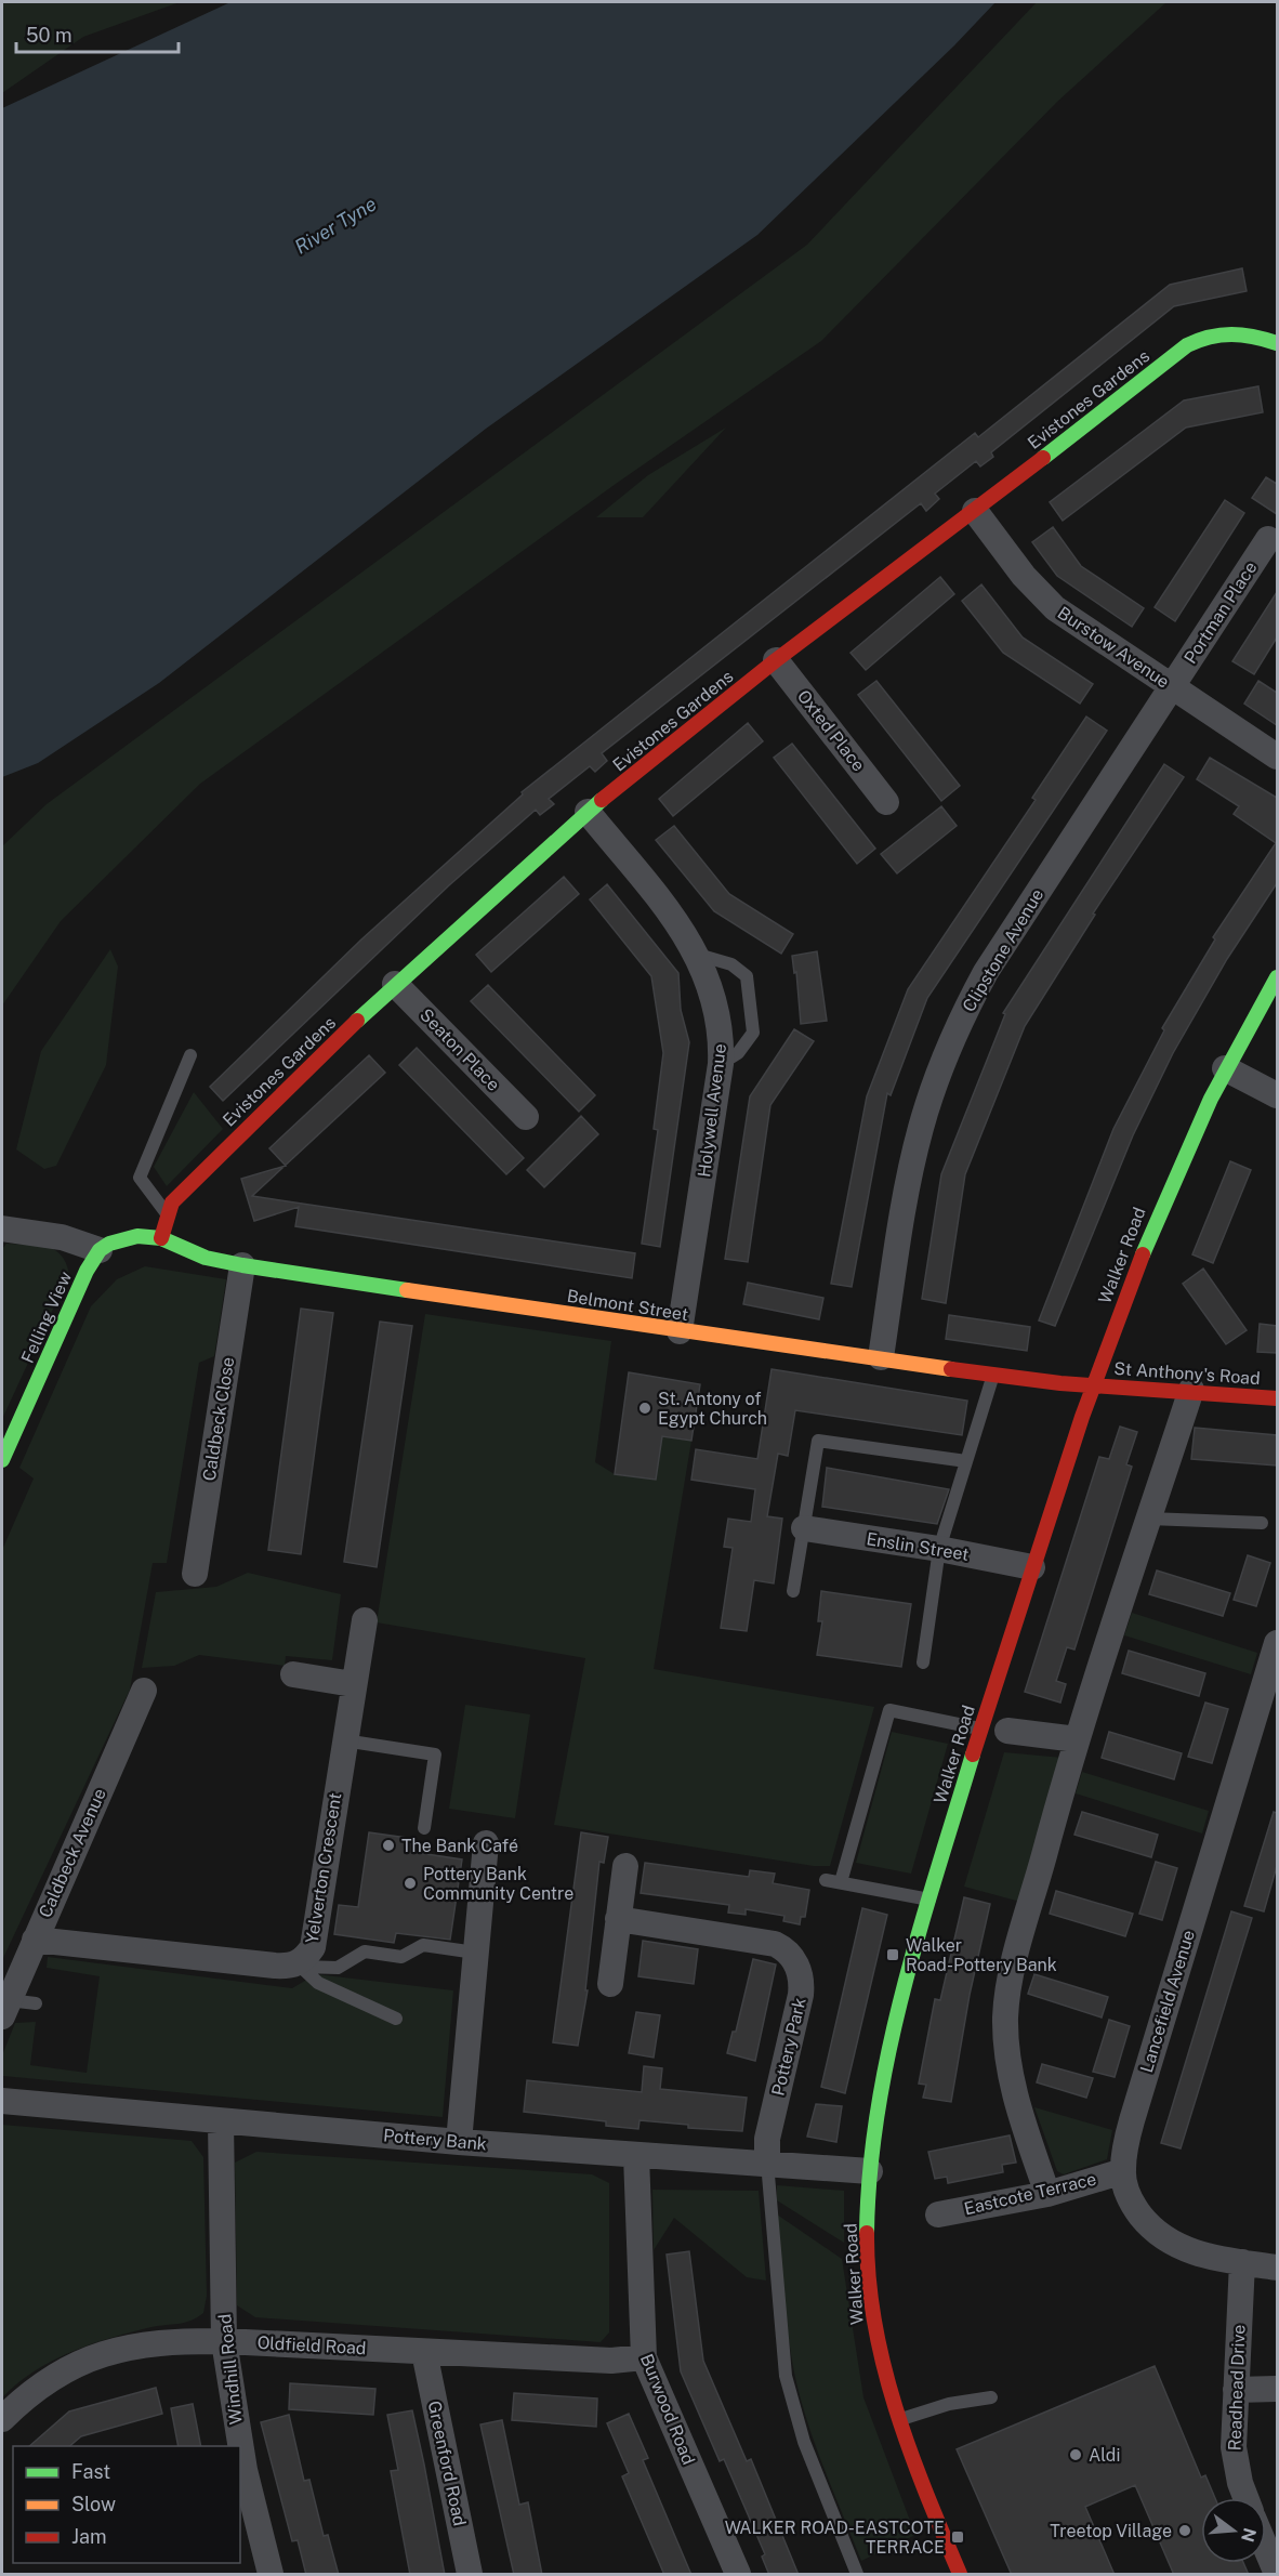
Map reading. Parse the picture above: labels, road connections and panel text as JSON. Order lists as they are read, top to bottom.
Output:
{
  "streets": {
    "street": [
      "Evistones Gardens",
      "Portman Place",
      "Burstow Avenue",
      "Oxted Place",
      "Clipstone Avenue",
      "Seaton Place",
      "Holywell Avenue",
      "Walker Road",
      "Belmont Street",
      "Felling View",
      "St Anthony's Road",
      "Caldbeck Close",
      "Enslin Street",
      "Caldbeck Avenue",
      "Yelverton Crescent",
      "Lancefield Avenue",
      "Pottery Park",
      "Pottery Bank",
      "Eastcote Terrace",
      "Oldfield Road",
      "Windhill Road",
      "Readhead Drive",
      "Burwood Road",
      "Greenford Road"
    ]
  },
  "crossings": [
    ["Evistones Gardens", "Burstow Avenue"],
    ["Evistones Gardens", "Oxted Place"],
    ["Evistones Gardens", "Seaton Place"],
    ["Evistones Gardens", "Holywell Avenue"],
    ["Evistones Gardens", "Belmont Street"],
    ["Portman Place", "Burstow Avenue"],
    ["Portman Place", "Clipstone Avenue"],
    ["Burstow Avenue", "Clipstone Avenue"],
    ["Clipstone Avenue", "Belmont Street"],
    ["Holywell Avenue", "Belmont Street"],
    ["Walker Road", "Belmont Street"],
    ["Walker Road", "St Anthony's Road"],
    ["Walker Road", "Enslin Street"],
    ["Walker Road", "Pottery Bank"],
    ["Belmont Street", "St Anthony's Road"],
    ["Belmont Street", "Caldbeck Close"],
    ["Caldbeck Avenue", "Yelverton Crescent"],
    ["Lancefield Avenue", "Eastcote Terrace"],
    ["Lancefield Avenue", "Readhead Drive"],
    ["Pottery Park", "Pottery Bank"],
    ["Pottery Bank", "Windhill Road"],
    ["Pottery Bank", "Burwood Road"],
    ["Oldfield Road", "Windhill Road"],
    ["Oldfield Road", "Burwood Road"],
    ["Oldfield Road", "Greenford Road"]
  ],
  "water": ["River Tyne"],
  "places": {
    "other": [
      "St. Antony of Egypt Church",
      "The Bank Café",
      "Pottery Bank Community Centre",
      "Aldi",
      "Treetop Village"
    ],
    "transit": ["Walker Road-Pottery Bank", "WALKER ROAD-EASTCOTE TERRACE"]
  },
  "legend": ["Fast", "Slow", "Jam"],
  "scale_bar": "50 m",
  "north": "right"
}
